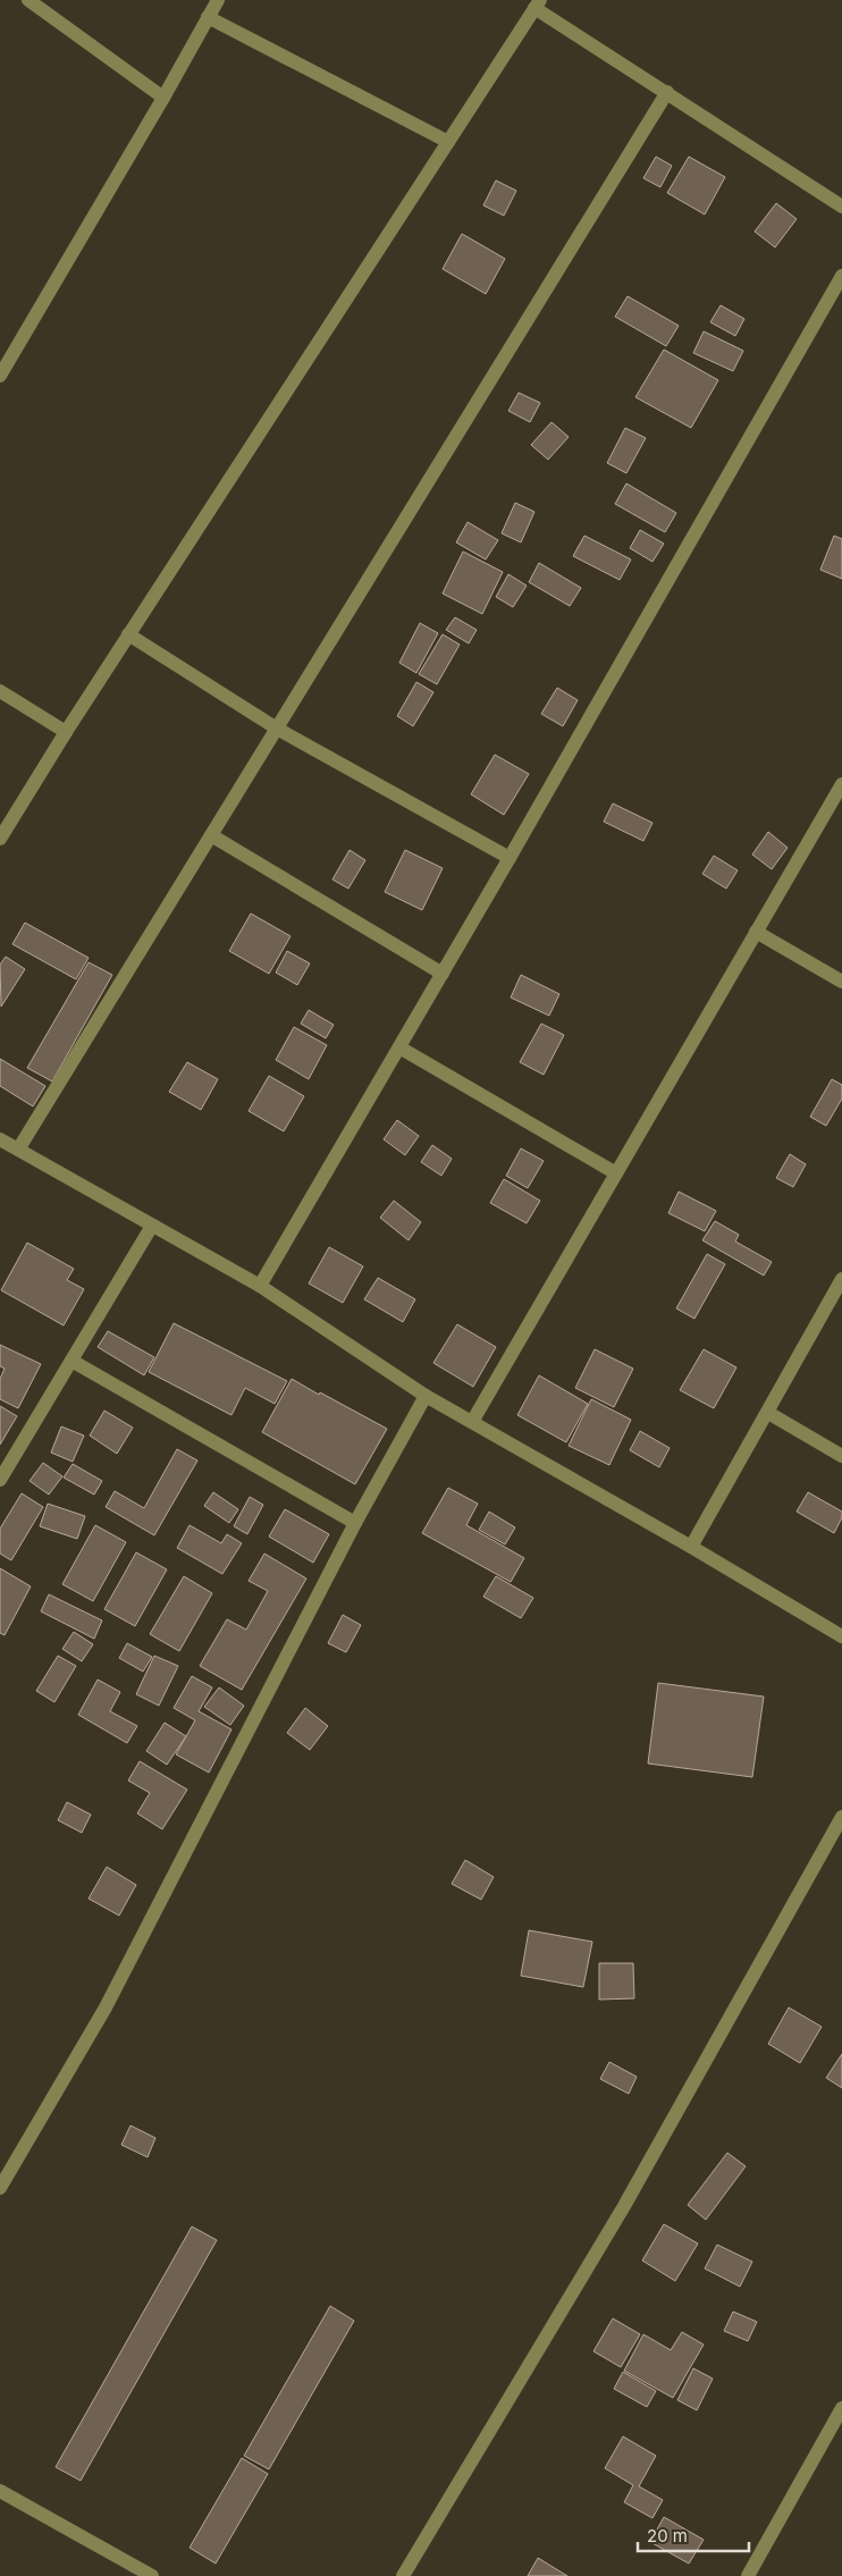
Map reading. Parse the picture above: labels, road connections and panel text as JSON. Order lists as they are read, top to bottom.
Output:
{
  "scale_bar": "20 m"
}
